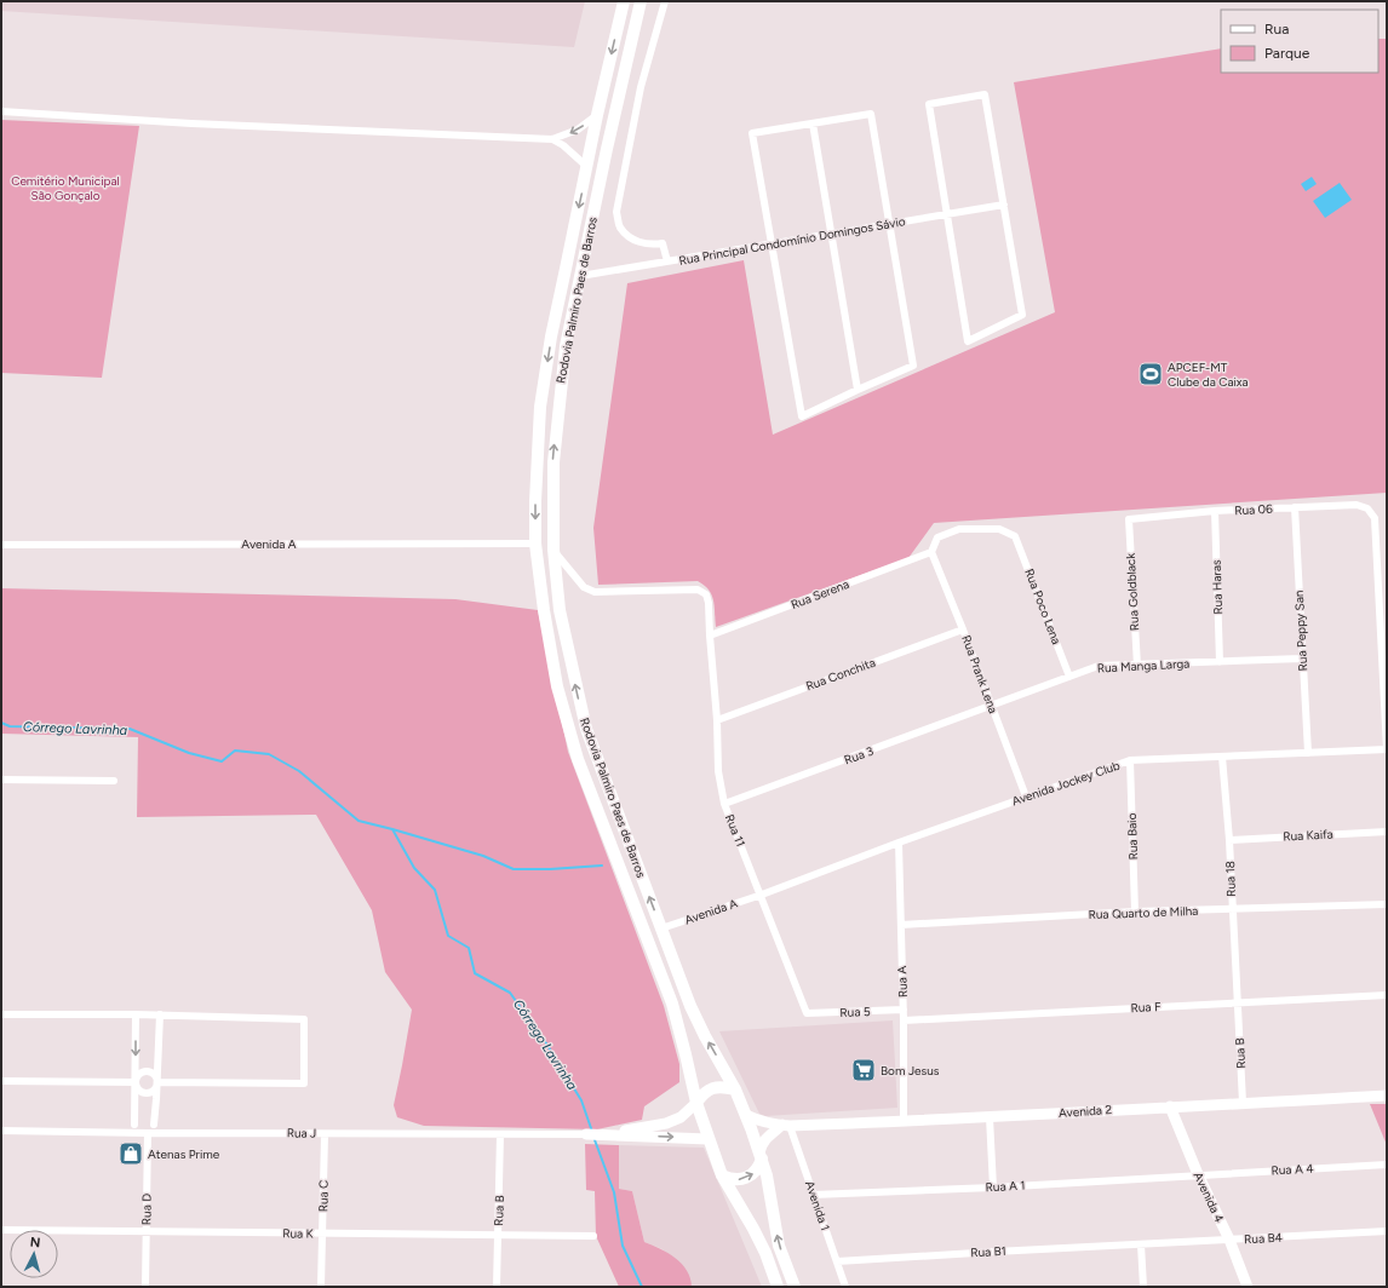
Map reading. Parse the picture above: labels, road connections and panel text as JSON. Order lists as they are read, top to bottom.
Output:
{
  "streets": {
    "main road": ["Rodovia Palmiro Paes de Barros"],
    "street": [
      "Rua Principal Condomínio Domingos Sávio",
      "Rua 06",
      "Avenida A",
      "Rua Haras",
      "Rua Goldblack",
      "Rua Serena",
      "Rua Poco Lena",
      "Rua Peppy San",
      "Rua Manga Larga",
      "Rua Conchita",
      "Rua Prank Lena",
      "Rua 3",
      "Avenida Jockey Club",
      "Rua 11",
      "Rua Kaifa",
      "Rua Baio",
      "Rua 18",
      "Rua Quarto de Milha",
      "Rua A",
      "Rua F",
      "Rua 5",
      "Rua B",
      "Avenida 2",
      "Rua J",
      "Rua A 4",
      "Rua A 1",
      "Rua C",
      "Avenida 4",
      "Avenida 1",
      "Rua D",
      "Rua K",
      "Rua B4",
      "Rua B1"
    ]
  },
  "crossings": [
    ["Rua Principal Condomínio Domingos Sávio", "Rodovia Palmiro Paes de Barros"],
    ["Rodovia Palmiro Paes de Barros", "Avenida A"],
    ["Rodovia Palmiro Paes de Barros", "Rua 11"],
    ["Rodovia Palmiro Paes de Barros", "Avenida 2"],
    ["Rodovia Palmiro Paes de Barros", "Rua J"],
    ["Rua 06", "Rua Haras"],
    ["Rua 06", "Rua Goldblack"],
    ["Rua 06", "Rua Peppy San"],
    ["Rua 06", "Avenida Jockey Club"],
    ["Avenida A", "Avenida Jockey Club"],
    ["Avenida A", "Rua 11"],
    ["Rua Haras", "Rua Manga Larga"],
    ["Rua Goldblack", "Rua Manga Larga"],
    ["Rua Serena", "Rua Poco Lena"],
    ["Rua Serena", "Rua Prank Lena"],
    ["Rua Serena", "Rua 11"],
    ["Rua Poco Lena", "Rua Manga Larga"],
    ["Rua Poco Lena", "Rua Prank Lena"],
    ["Rua Peppy San", "Rua Manga Larga"],
    ["Rua Peppy San", "Avenida Jockey Club"],
    ["Rua Manga Larga", "Rua Prank Lena"],
    ["Rua Manga Larga", "Rua 3"],
    ["Rua Conchita", "Rua Prank Lena"],
    ["Rua Conchita", "Rua 11"],
    ["Rua Prank Lena", "Rua 3"],
    ["Rua Prank Lena", "Avenida Jockey Club"],
    ["Rua 3", "Rua 11"],
    ["Avenida Jockey Club", "Rua 11"],
    ["Avenida Jockey Club", "Rua Baio"],
    ["Avenida Jockey Club", "Rua 18"],
    ["Avenida Jockey Club", "Rua A"],
    ["Rua 11", "Rua 5"],
    ["Rua Kaifa", "Rua 18"],
    ["Rua Baio", "Rua Quarto de Milha"],
    ["Rua 18", "Rua Quarto de Milha"],
    ["Rua 18", "Rua F"],
    ["Rua 18", "Rua B"],
    ["Rua Quarto de Milha", "Rua A"],
    ["Rua A", "Rua F"],
    ["Rua A", "Rua 5"],
    ["Rua A", "Avenida 2"],
    ["Rua F", "Rua B"],
    ["Rua B", "Avenida 2"],
    ["Rua B", "Rua J"],
    ["Rua B", "Rua K"],
    ["Avenida 2", "Avenida 4"],
    ["Avenida 2", "Avenida 1"],
    ["Rua J", "Rua C"],
    ["Rua J", "Rua D"],
    ["Rua A 4", "Rua A 1"],
    ["Rua A 4", "Avenida 4"],
    ["Rua A 1", "Avenida 4"],
    ["Rua A 1", "Avenida 1"],
    ["Rua C", "Rua K"],
    ["Avenida 4", "Rua B4"],
    ["Avenida 1", "Rua B1"],
    ["Rua D", "Rua K"],
    ["Rua B4", "Rua B1"]
  ],
  "water": ["Córrego Lavrinha"],
  "parks": ["Cemitério Municipal São Gonçalo"],
  "places": {
    "sports": ["APCEF-MT Clube da Caixa"],
    "supermarket": ["Bom Jesus"],
    "shop": ["Atenas Prime"]
  },
  "legend": ["Rua", "Parque"],
  "north": "top"
}
